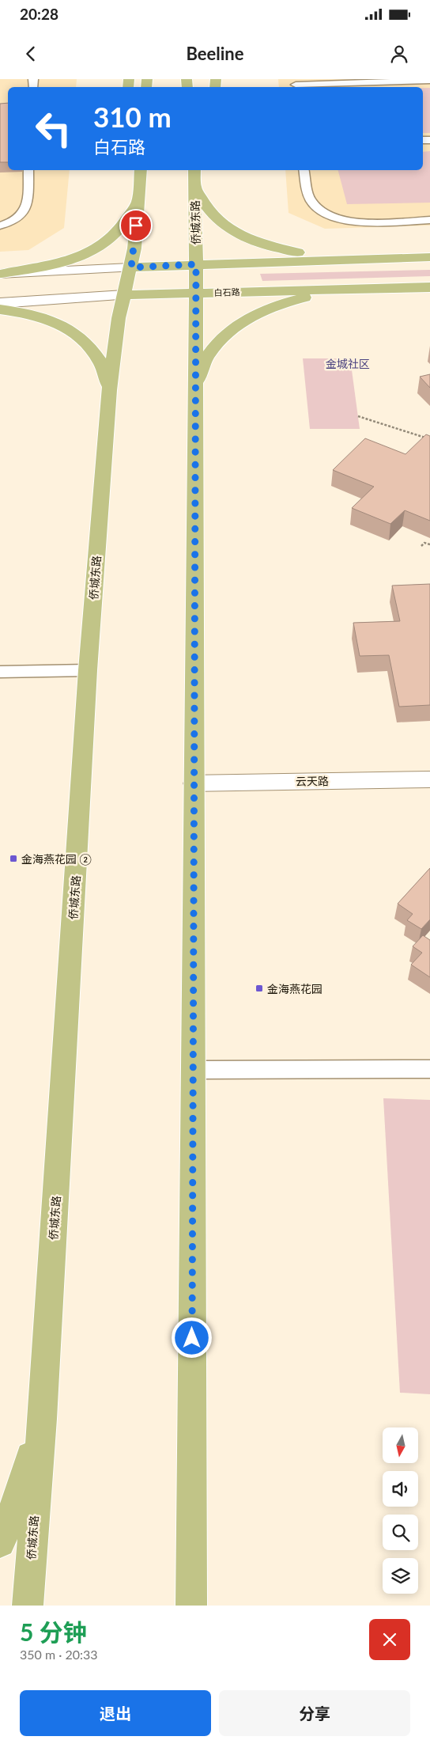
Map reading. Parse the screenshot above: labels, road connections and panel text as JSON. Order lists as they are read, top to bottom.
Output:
{
  "streets": {
    "main road": ["侨城东路", "白石路", "云天路"]
  },
  "crossings": [
    ["侨城东路", "白石路"],
    ["侨城东路", "云天路"]
  ],
  "districts": ["金城社区"],
  "places": {
    "transit": ["金海燕花园 ②", "金海燕花园"]
  },
  "north": "bottom",
  "page": {
    "status": "20:28",
    "header": "Beeline",
    "turn": ["310 m", "白石路"],
    "heading": ["5 分钟", "350 m · 20:33"],
    "buttons": ["退出", "分享"]
  }
}
